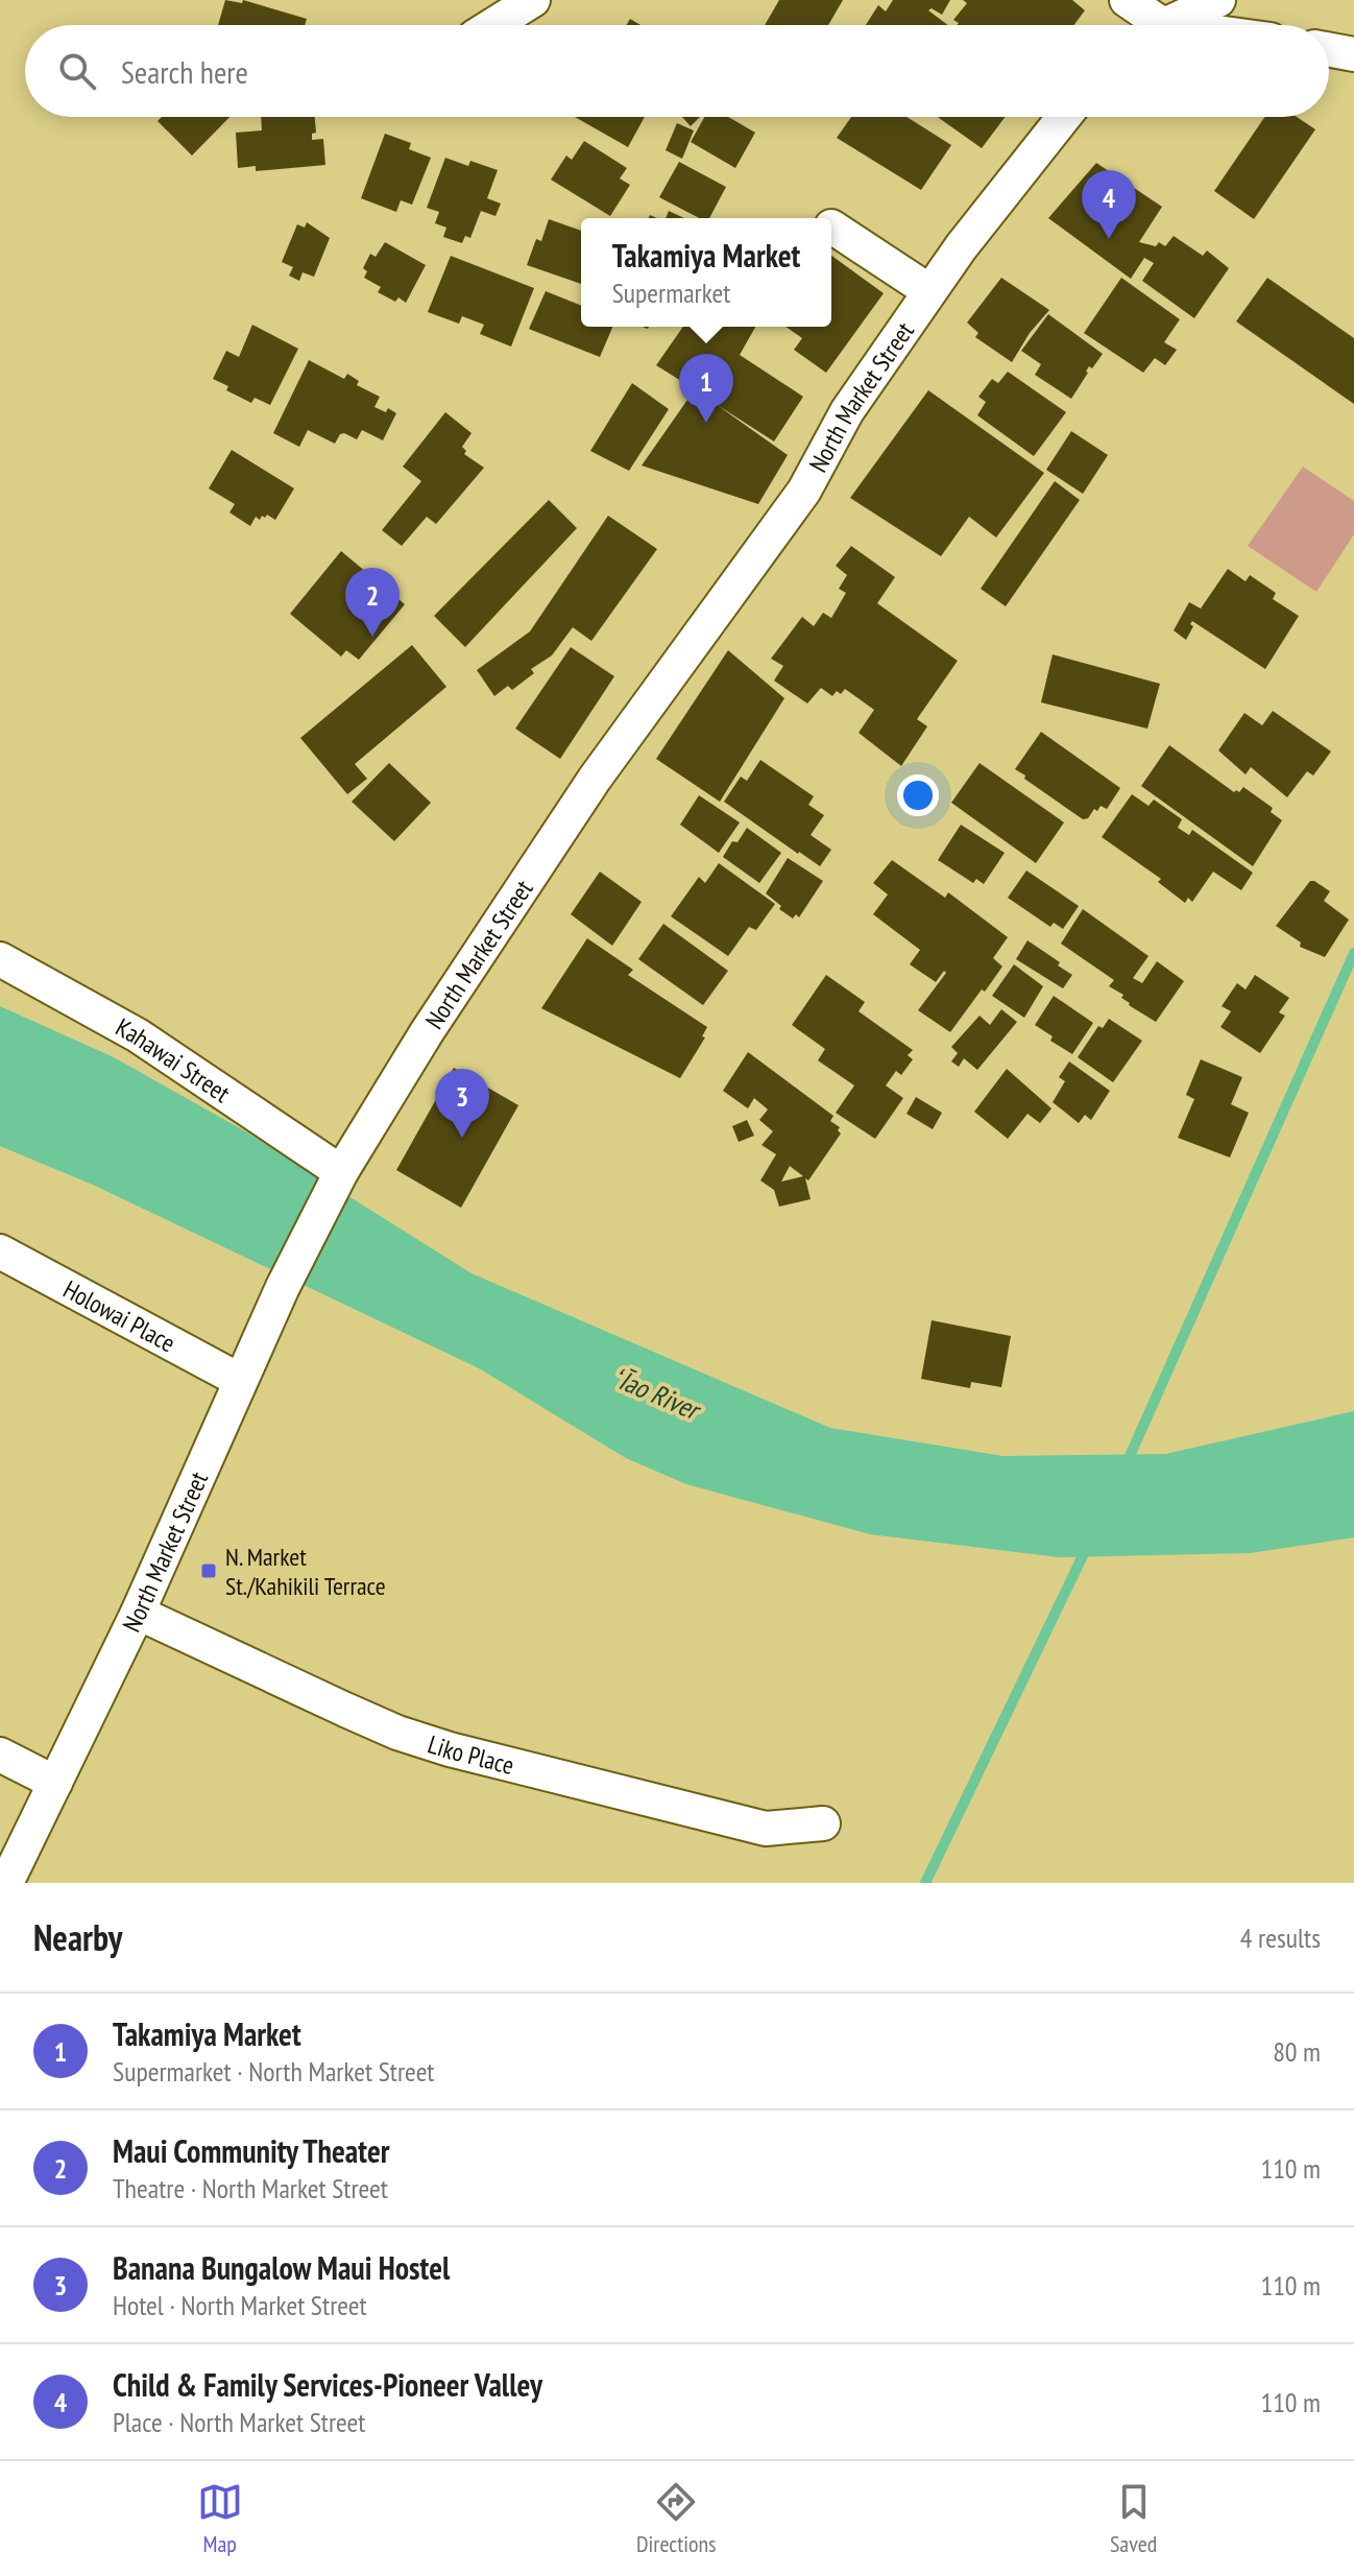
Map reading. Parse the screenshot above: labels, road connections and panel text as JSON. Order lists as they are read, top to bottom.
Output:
{
  "streets": {
    "street": [
      "North Market Street",
      "Kahawai Street",
      "Holowai Place",
      "Liko Place"
    ]
  },
  "crossings": [
    ["North Market Street", "Kahawai Street"],
    ["North Market Street", "Holowai Place"],
    ["North Market Street", "Liko Place"]
  ],
  "water": ["ʻĪao River"],
  "places": {
    "transit": ["N. Market St./Kahikili Terrace"]
  },
  "page": {
    "search": "Search here",
    "pins": [
      "4",
      "1",
      "2",
      "3"
    ],
    "popup": ["Takamiya Market", "Supermarket"],
    "heading": ["Nearby", "4 results"],
    "list": [
      {
        "mark": "1",
        "name": "Takamiya Market",
        "note": "Supermarket · North Market Street",
        "value": "80 m"
      },
      {
        "mark": "2",
        "name": "Maui Community Theater",
        "note": "Theatre · North Market Street",
        "value": "110 m"
      },
      {
        "mark": "3",
        "name": "Banana Bungalow Maui Hostel",
        "note": "Hotel · North Market Street",
        "value": "110 m"
      },
      {
        "mark": "4",
        "name": "Child & Family Services-Pioneer Valley",
        "note": "Place · North Market Street",
        "value": "110 m"
      }
    ],
    "nav": ["Map", "Directions", "Saved"]
  }
}
